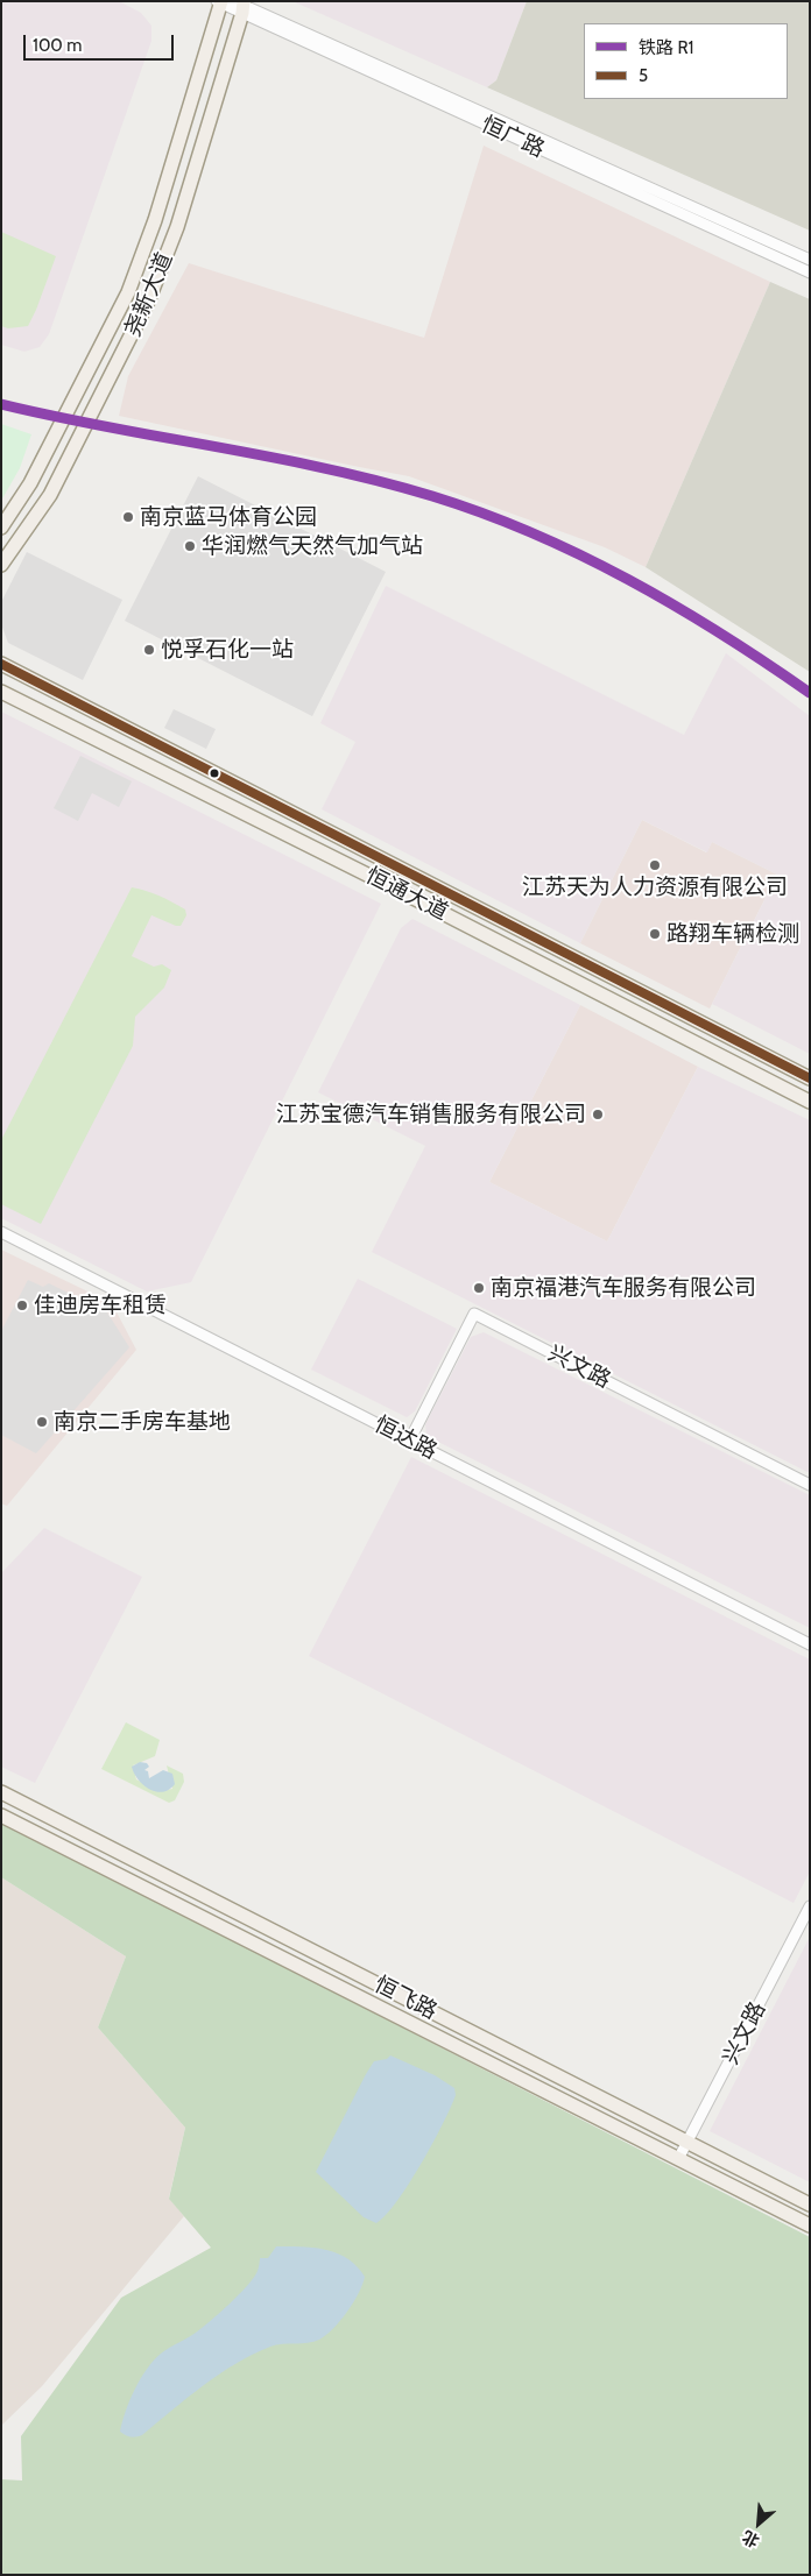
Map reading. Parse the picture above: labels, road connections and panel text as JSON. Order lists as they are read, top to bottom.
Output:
{
  "streets": {
    "main road": ["尧新大道", "恒通大道", "恒飞路"],
    "street": ["恒广路", "兴文路", "恒达路"]
  },
  "crossings": [
    ["恒广路", "尧新大道"],
    ["兴文路", "恒达路"],
    ["兴文路", "恒飞路"]
  ],
  "places": [
    "南京蓝马体育公园",
    "华润燃气天然气加气站",
    "悦孚石化一站",
    "江苏天为人力资源有限公司",
    "路翔车辆检测",
    "江苏宝德汽车销售服务有限公司",
    "南京福港汽车服务有限公司",
    "佳迪房车租赁",
    "南京二手房车基地"
  ],
  "lines": ["rail line R1", "transit line 5"],
  "legend": ["铁路 R1", "5"],
  "scale_bar": "100 m",
  "north": "bottom left"
}
